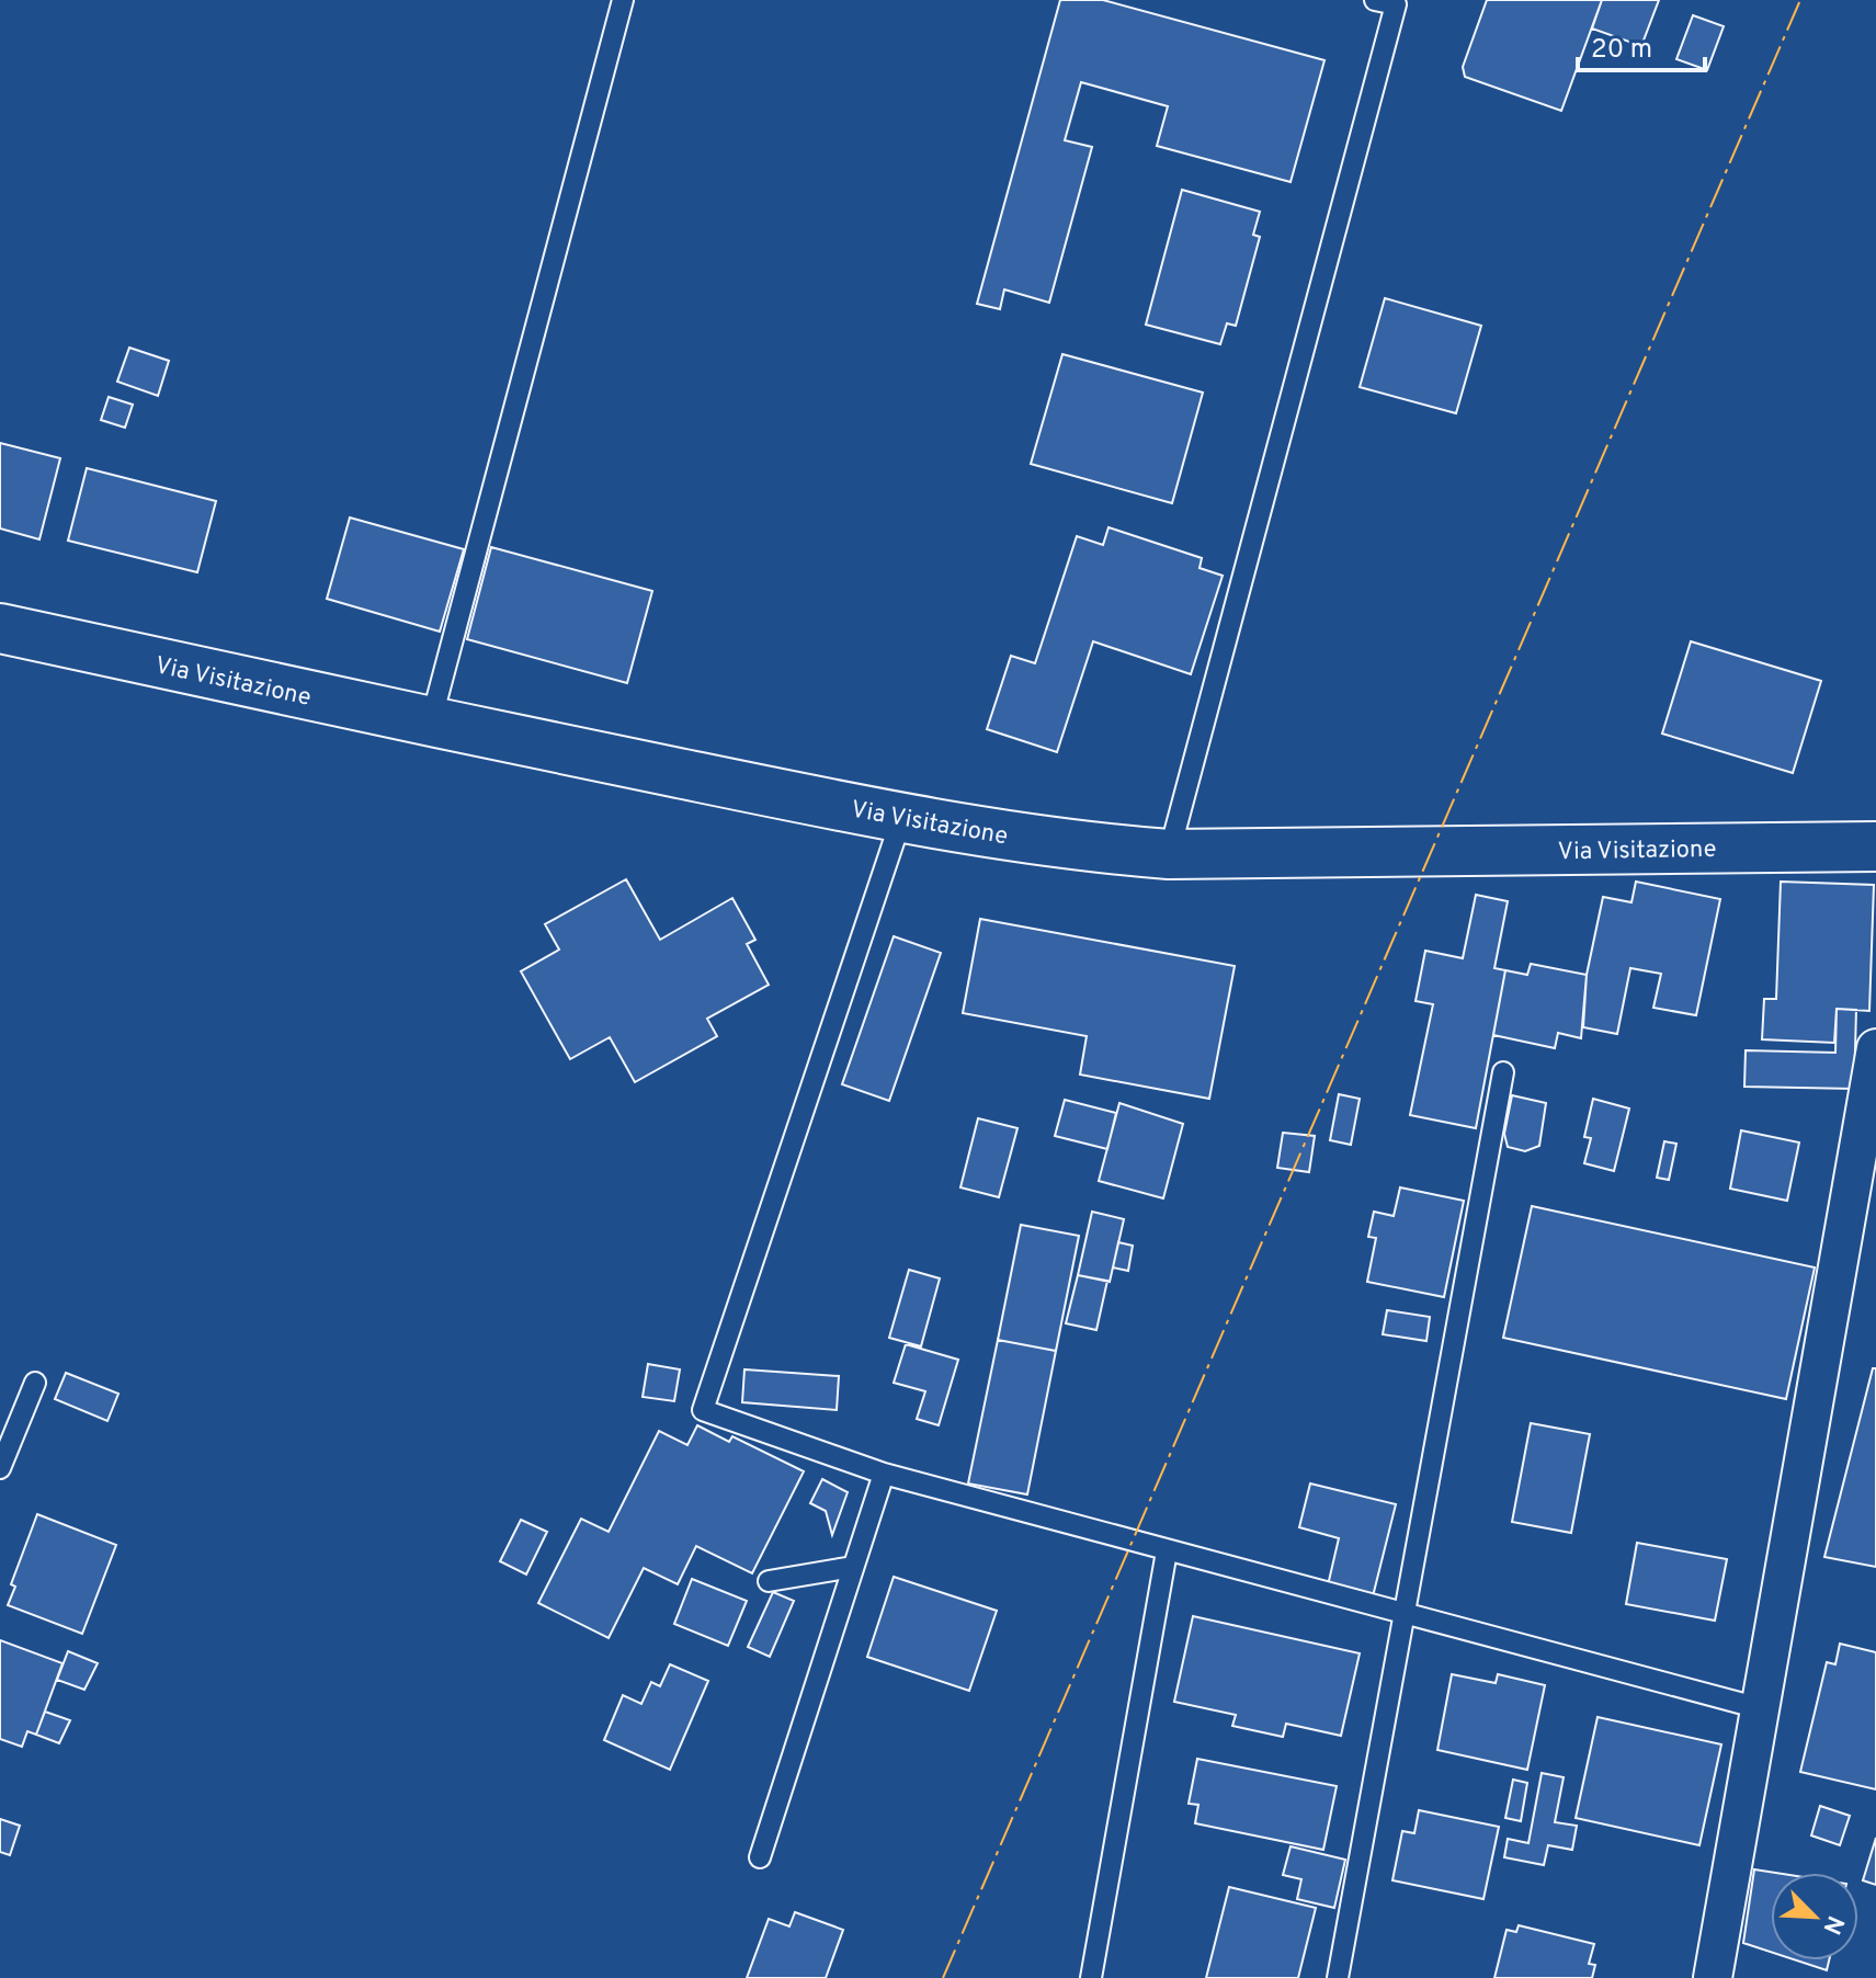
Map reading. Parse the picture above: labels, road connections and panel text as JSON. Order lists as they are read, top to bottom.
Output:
{
  "streets": {
    "street": ["Via Visitazione"]
  },
  "scale_bar": "20 m",
  "north": "bottom right"
}
